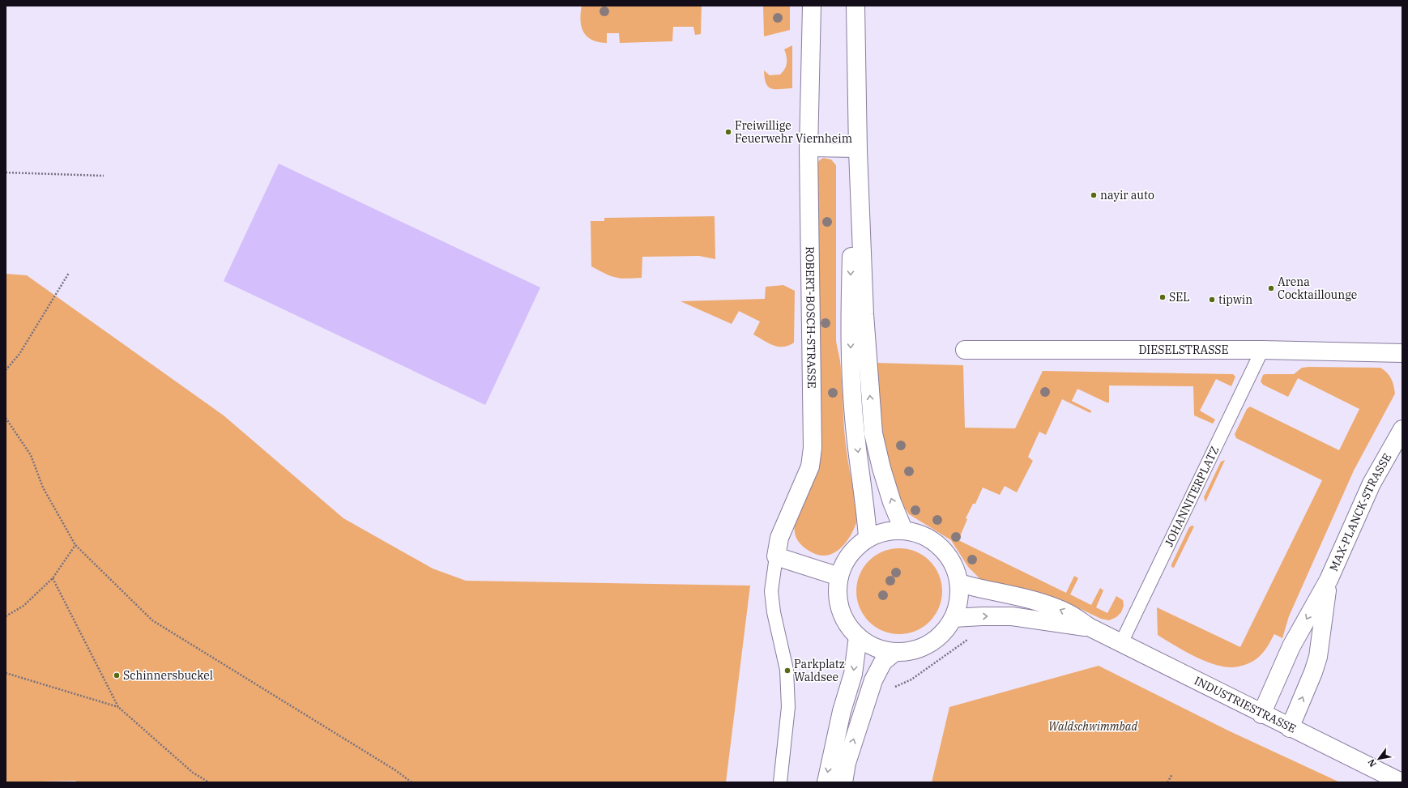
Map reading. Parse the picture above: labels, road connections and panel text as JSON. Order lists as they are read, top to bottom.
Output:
{
  "streets": {
    "street": [
      "ROBERT-BOSCH-STRASSE",
      "DIESELSTRASSE",
      "MAX-PLANCK-STRASSE",
      "INDUSTRIESTRASSE"
    ],
    "lane": ["JOHANNITERPLATZ"]
  },
  "crossings": [
    ["DIESELSTRASSE", "JOHANNITERPLATZ"],
    ["JOHANNITERPLATZ", "INDUSTRIESTRASSE"],
    ["MAX-PLANCK-STRASSE", "INDUSTRIESTRASSE"]
  ],
  "parks": ["Waldschwimmbad"],
  "places": [
    "Freiwillige Feuerwehr Viernheim",
    "nayir auto",
    "Arena Cocktaillounge",
    "SEL",
    "tipwin",
    "Parkplatz Waldsee",
    "Schinnersbuckel"
  ],
  "north": "bottom left"
}
